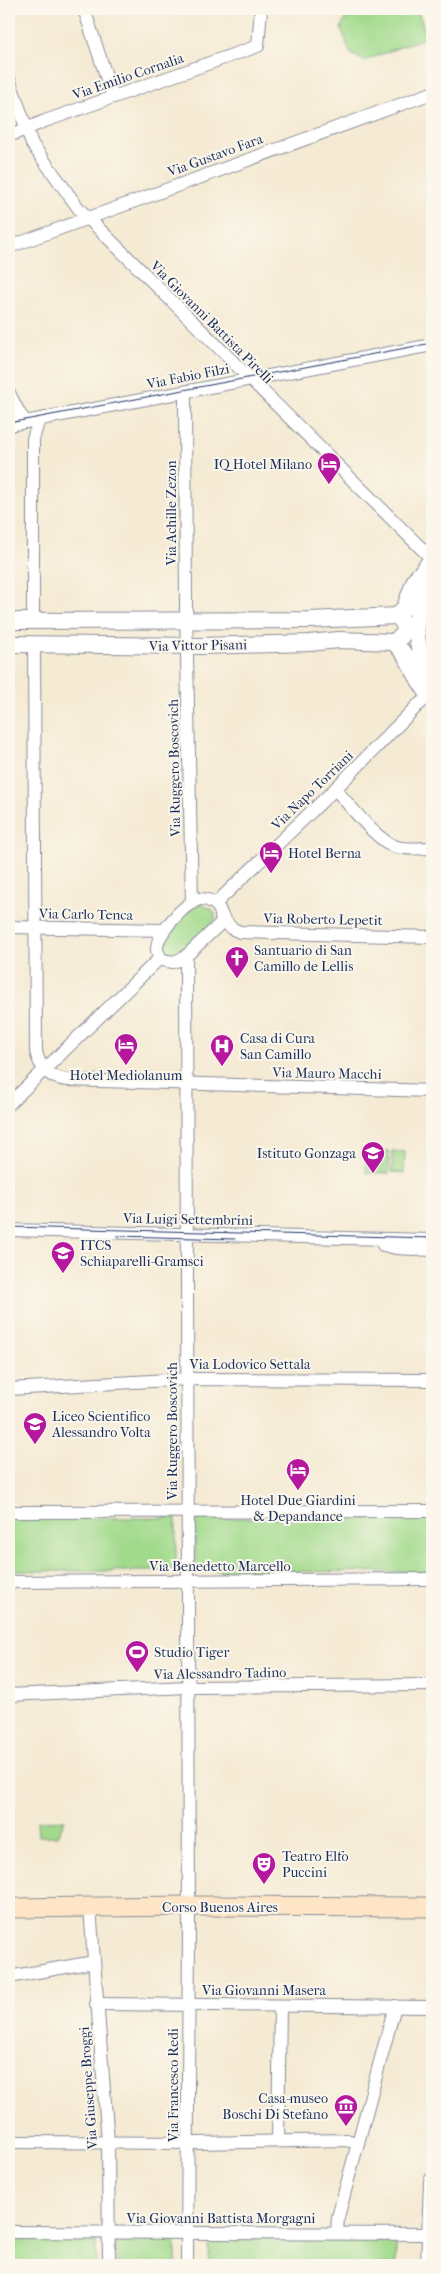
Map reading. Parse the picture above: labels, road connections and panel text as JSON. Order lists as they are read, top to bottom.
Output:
{
  "streets": {
    "main road": ["Corso Buenos Aires"],
    "street": [
      "Via Emilio Cornalia",
      "Via Gustavo Fara",
      "Via Giovanni Battista Pirelli",
      "Via Fabio Filzi",
      "Via Achille Zezon",
      "Via Vittor Pisani",
      "Via Ruggero Boscovich",
      "Via Napo Torriani",
      "Via Carlo Tenca",
      "Via Roberto Lepetit",
      "Via Mauro Macchi",
      "Via Luigi Settembrini",
      "Via Lodovico Settala",
      "Via Benedetto Marcello",
      "Via Alessandro Tadino",
      "Via Giovanni Masera",
      "Via Francesco Redi",
      "Via Giuseppe Broggi",
      "Via Giovanni Battista Morgagni"
    ]
  },
  "crossings": [
    ["Via Emilio Cornalia", "Via Giovanni Battista Pirelli"],
    ["Via Gustavo Fara", "Via Giovanni Battista Pirelli"],
    ["Via Giovanni Battista Pirelli", "Via Fabio Filzi"],
    ["Via Fabio Filzi", "Via Achille Zezon"],
    ["Via Achille Zezon", "Via Vittor Pisani"],
    ["Via Achille Zezon", "Via Ruggero Boscovich"],
    ["Via Vittor Pisani", "Via Ruggero Boscovich"],
    ["Via Ruggero Boscovich", "Via Napo Torriani"],
    ["Via Ruggero Boscovich", "Via Mauro Macchi"],
    ["Via Ruggero Boscovich", "Via Luigi Settembrini"],
    ["Via Ruggero Boscovich", "Via Lodovico Settala"],
    ["Via Ruggero Boscovich", "Via Benedetto Marcello"],
    ["Via Ruggero Boscovich", "Via Alessandro Tadino"],
    ["Via Ruggero Boscovich", "Corso Buenos Aires"],
    ["Via Ruggero Boscovich", "Via Francesco Redi"],
    ["Via Napo Torriani", "Via Roberto Lepetit"],
    ["Corso Buenos Aires", "Via Francesco Redi"],
    ["Corso Buenos Aires", "Via Giuseppe Broggi"],
    ["Via Giovanni Masera", "Via Francesco Redi"],
    ["Via Giovanni Masera", "Via Giuseppe Broggi"],
    ["Via Francesco Redi", "Via Giovanni Battista Morgagni"],
    ["Via Giuseppe Broggi", "Via Giovanni Battista Morgagni"]
  ],
  "places": {
    "hotel": [
      "IQ Hotel Milano",
      "Hotel Berna",
      "Hotel Mediolanum",
      "Hotel Due Giardini & Depandance"
    ],
    "church": ["Santuario di San Camillo de Lellis"],
    "hospital": ["Casa di Cura San Camillo"],
    "school or university": ["Istituto Gonzaga", "ITCS Schiaparelli-Gramsci", "Liceo Scientifico Alessandro Volta"],
    "sports": ["Studio Tiger"],
    "theatre": ["Teatro Elfo Puccini"],
    "museum": ["Casa-museo Boschi Di Stefano"]
  }
}
